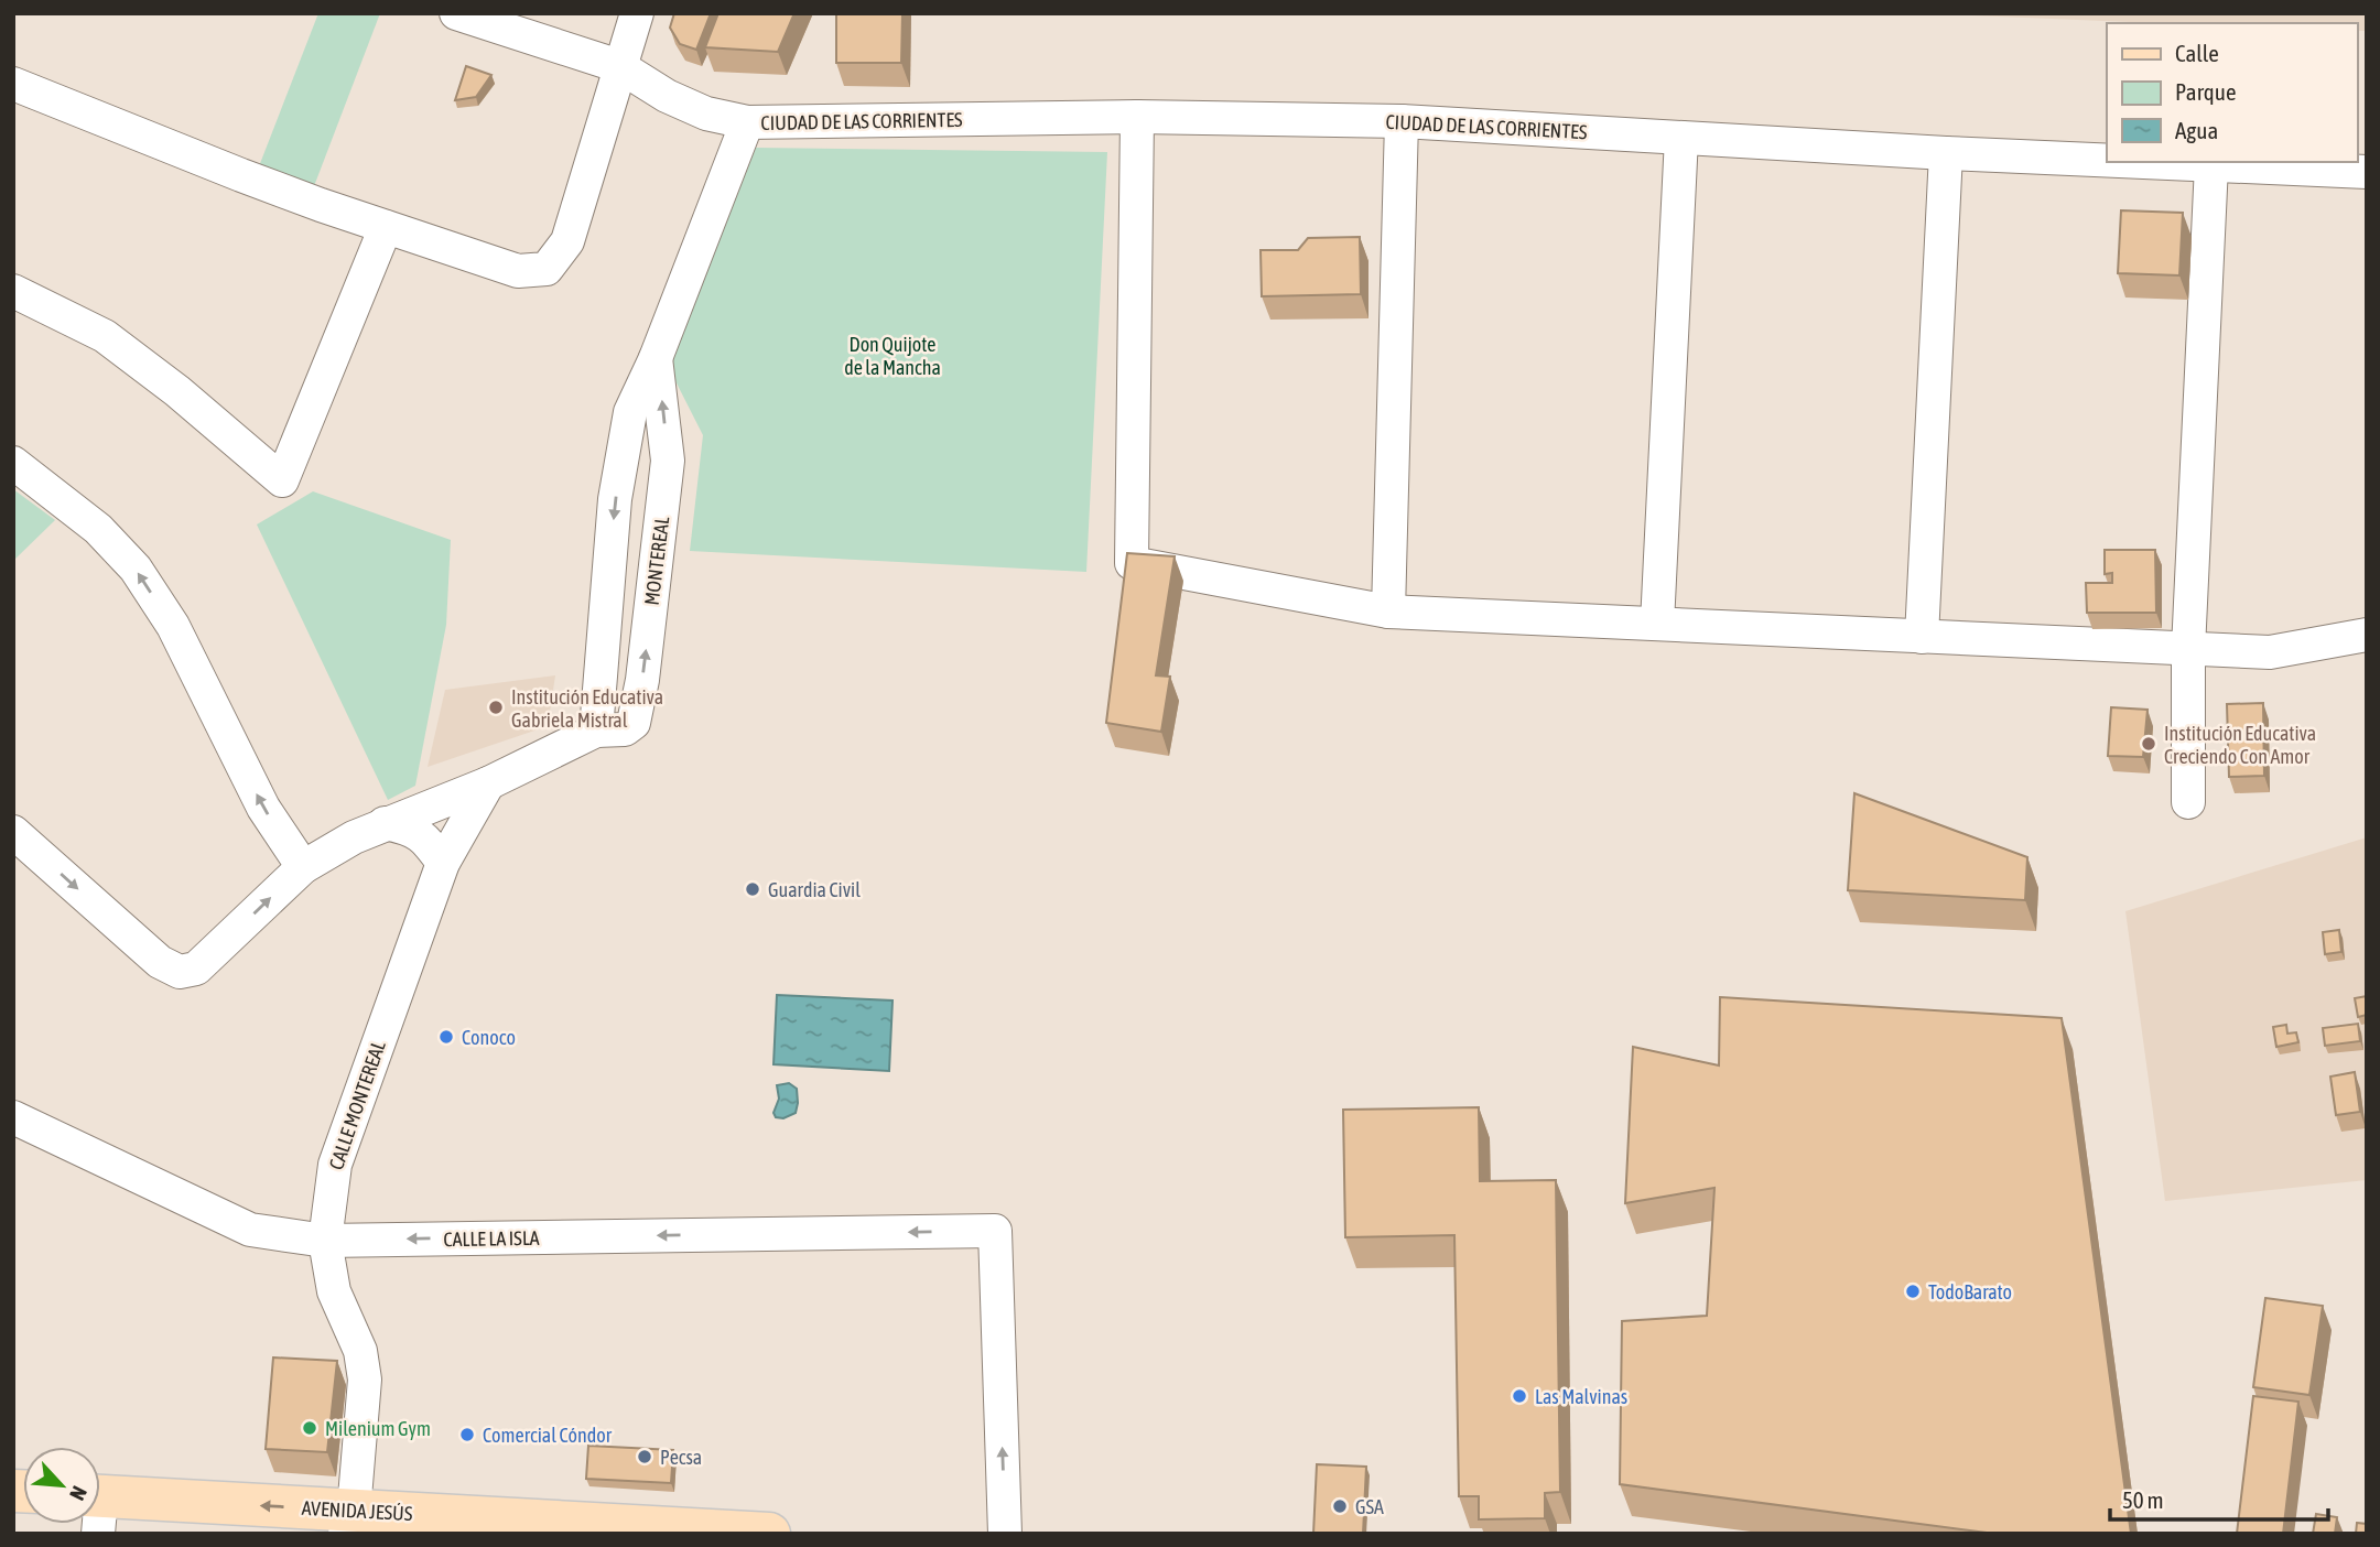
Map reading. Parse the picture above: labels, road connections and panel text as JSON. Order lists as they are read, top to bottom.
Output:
{
  "streets": {
    "main road": ["AVENIDA JESÚS"],
    "street": [
      "CIUDAD DE LAS CORRIENTES",
      "MONTEREAL",
      "CALLE MONTEREAL",
      "CALLE LA ISLA"
    ]
  },
  "crossings": [
    ["CIUDAD DE LAS CORRIENTES", "MONTEREAL"],
    ["MONTEREAL", "CALLE MONTEREAL"],
    ["CALLE MONTEREAL", "CALLE LA ISLA"],
    ["CALLE MONTEREAL", "AVENIDA JESÚS"]
  ],
  "one_way": ["AVENIDA JESÚS"],
  "parks": ["Don Quijote de la Mancha"],
  "places": [
    "Institución Educativa Gabriela Mistral",
    "Institución Educativa Creciendo Con Amor",
    "Guardia Civil",
    "Conoco",
    "TodoBarato",
    "Las Malvinas",
    "Milenium Gym",
    "Comercial Cóndor",
    "Pecsa",
    "GSA"
  ],
  "legend": ["Calle", "Parque", "Agua"],
  "scale_bar": "50 m",
  "north": "bottom right"
}
